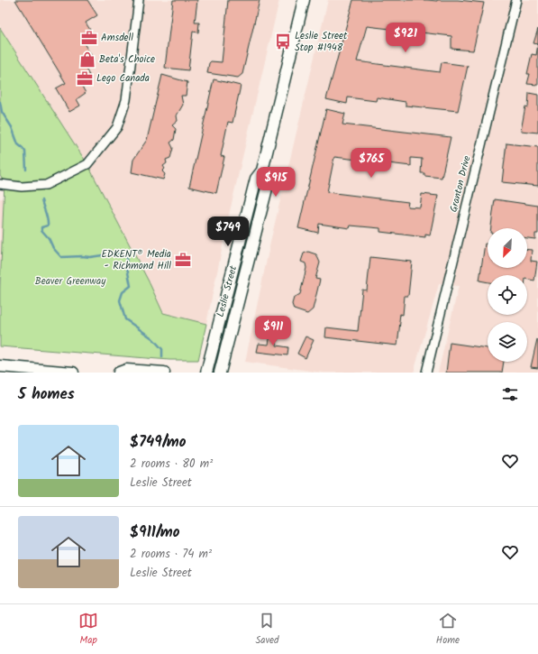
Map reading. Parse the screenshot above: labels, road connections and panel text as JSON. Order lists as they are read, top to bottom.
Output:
{
  "streets": {
    "main road": ["Leslie Street"],
    "street": ["Granton Drive"]
  },
  "parks": ["Beaver Greenway"],
  "places": {
    "office": ["Amsdell", "Lego Canada", "EDKENT® Media - Richmond Hill"],
    "bus stop": ["Leslie Street Stop #1948"],
    "shop": ["Beta's Choice"]
  },
  "north": "bottom left",
  "page": {
    "price": [
      "$921",
      "$765",
      "$915",
      "$749",
      "$911"
    ],
    "heading": "5 homes",
    "list": [
      {
        "name": "$749/mo",
        "note": "2 rooms · 80 m² · Leslie Street"
      },
      {
        "name": "$911/mo",
        "note": "2 rooms · 74 m² · Leslie Street"
      }
    ],
    "tabs": ["Map", "Saved", "Home"]
  }
}
